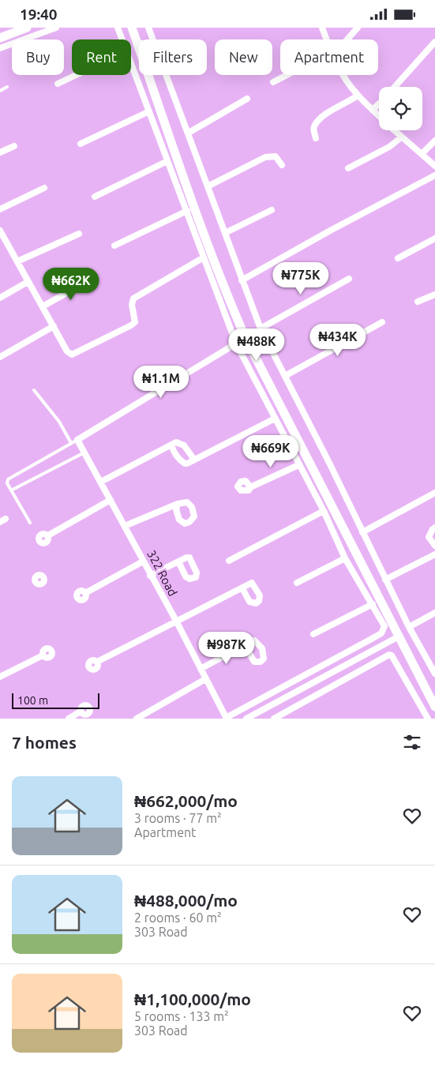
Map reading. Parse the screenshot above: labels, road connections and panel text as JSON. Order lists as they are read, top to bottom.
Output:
{
  "streets": {
    "street": ["322 Road"]
  },
  "scale_bar": "100 m",
  "page": {
    "status": "19:40",
    "chip": [
      "Buy",
      "Rent",
      "Filters",
      "New",
      "Apartment"
    ],
    "price": [
      "₦775K",
      "₦662K",
      "₦434K",
      "₦488K",
      "₦1.1M",
      "₦669K",
      "₦987K"
    ],
    "scale": "100 m",
    "heading": "7 homes",
    "list": [
      {
        "name": "₦662,000/mo",
        "note": "3 rooms · 77 m² · Apartment"
      },
      {
        "name": "₦488,000/mo",
        "note": "2 rooms · 60 m² · 303 Road"
      },
      {
        "name": "₦1,100,000/mo",
        "note": "5 rooms · 133 m² · 303 Road"
      }
    ]
  }
}
